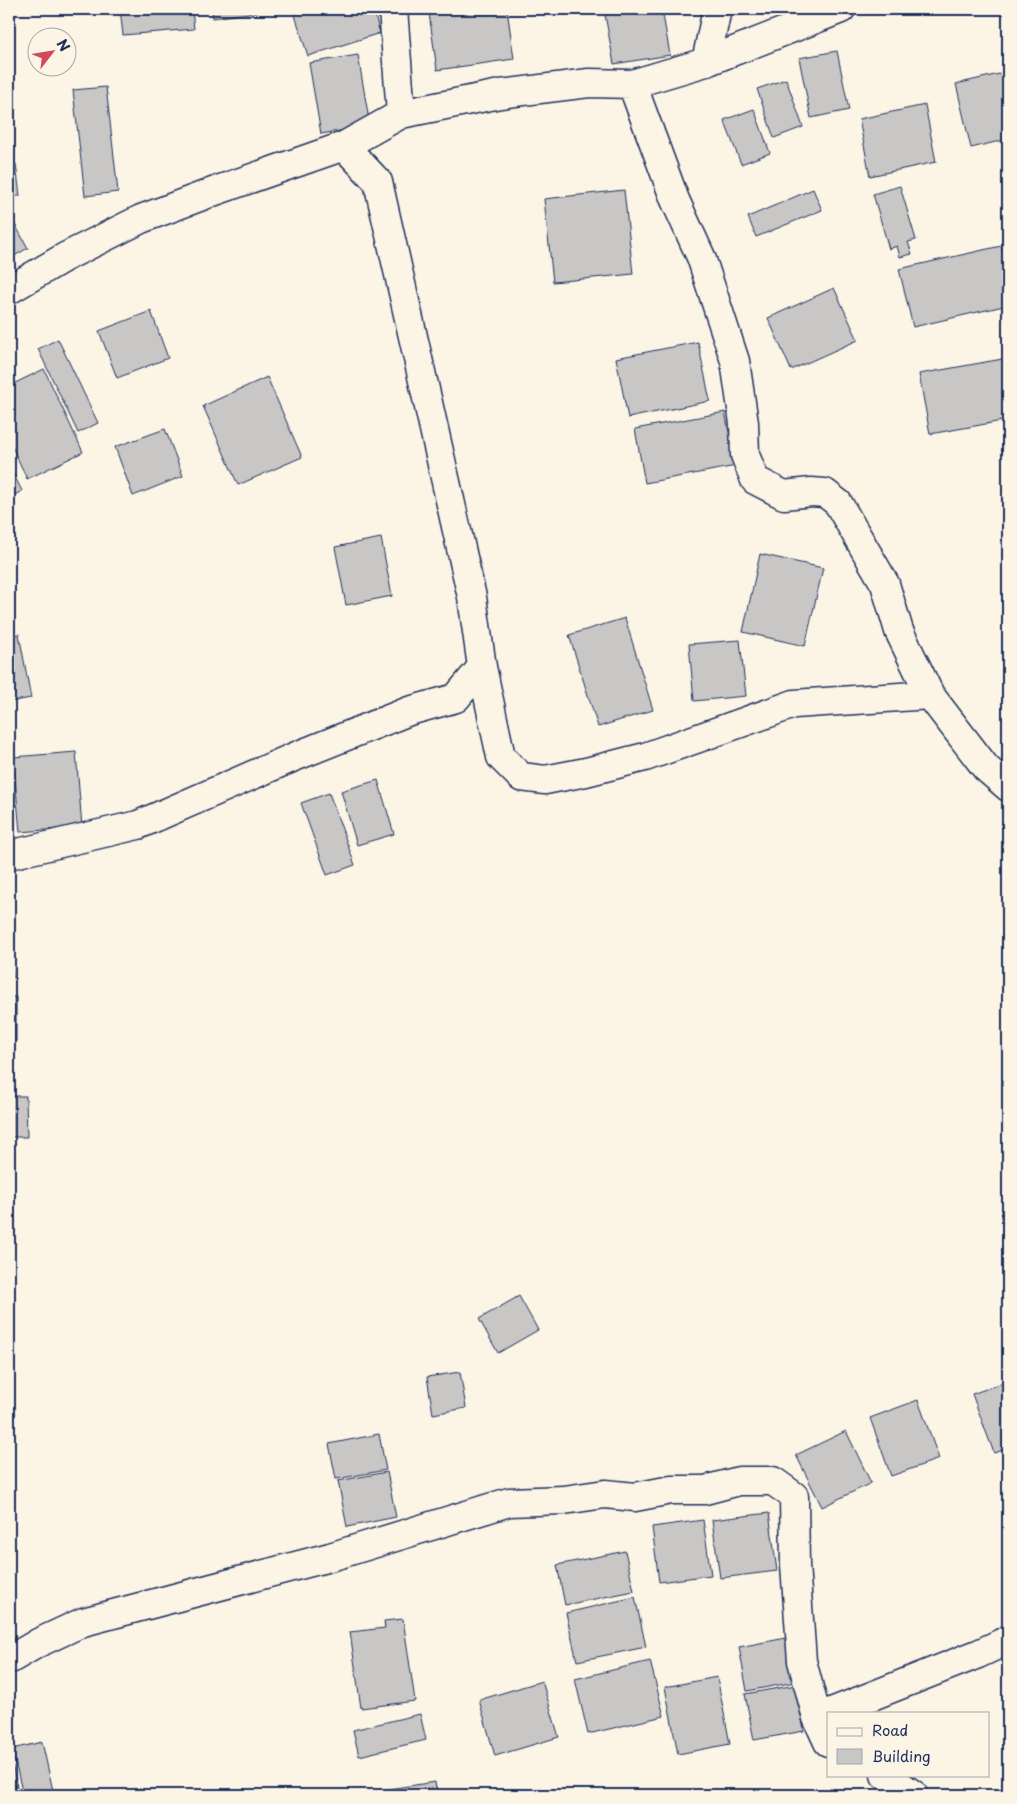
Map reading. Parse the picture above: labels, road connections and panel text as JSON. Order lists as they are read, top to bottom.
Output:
{
  "legend": ["Road", "Building"],
  "north": "top right"
}
